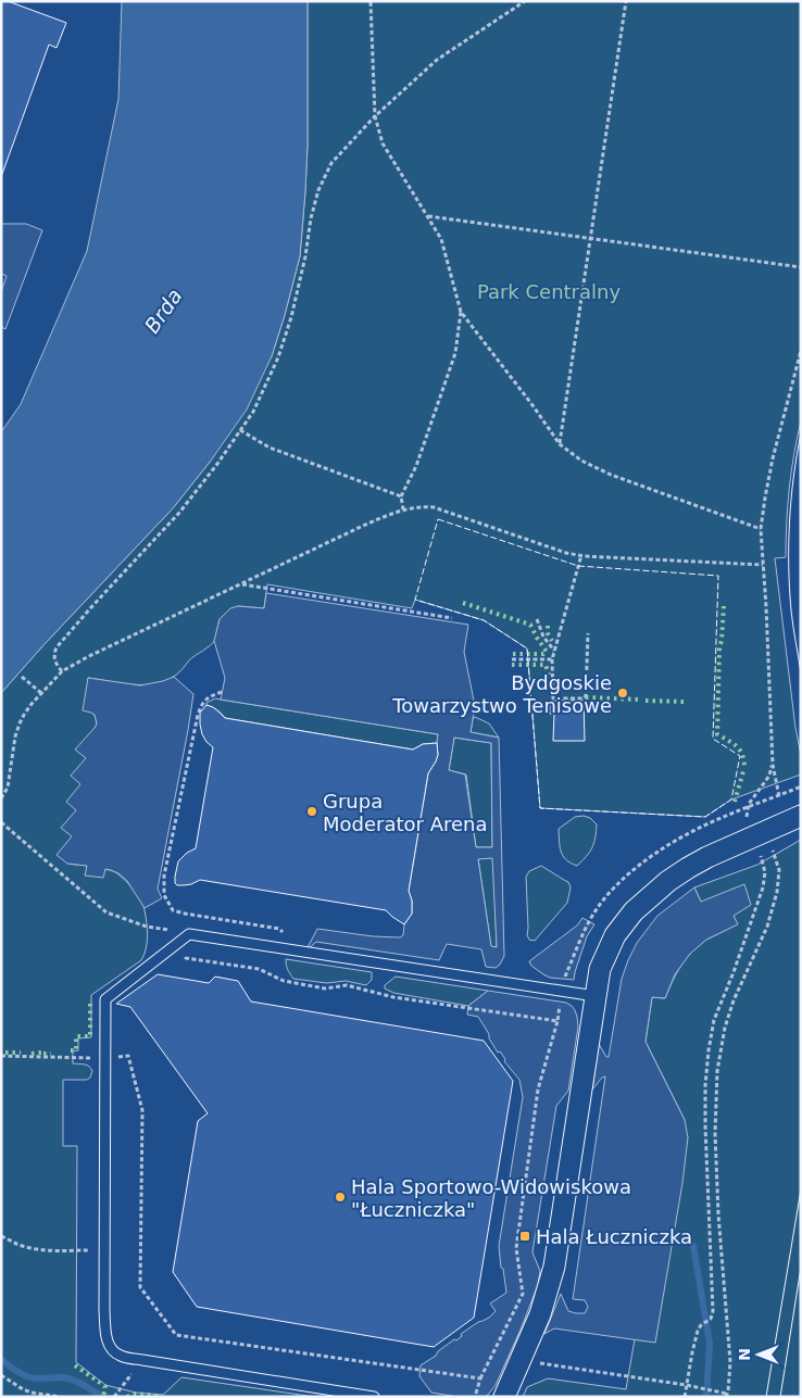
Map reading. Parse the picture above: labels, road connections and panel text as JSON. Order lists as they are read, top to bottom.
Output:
{
  "water": ["Brda"],
  "parks": ["Park Centralny"],
  "places": {
    "other": ["Bydgoskie Towarzystwo Tenisowe", "Grupa Moderator Arena", "Hala Sportowo-Widowiskowa \"Łuczniczka\""],
    "transit": ["Hala Łuczniczka"]
  },
  "north": "left"
}
